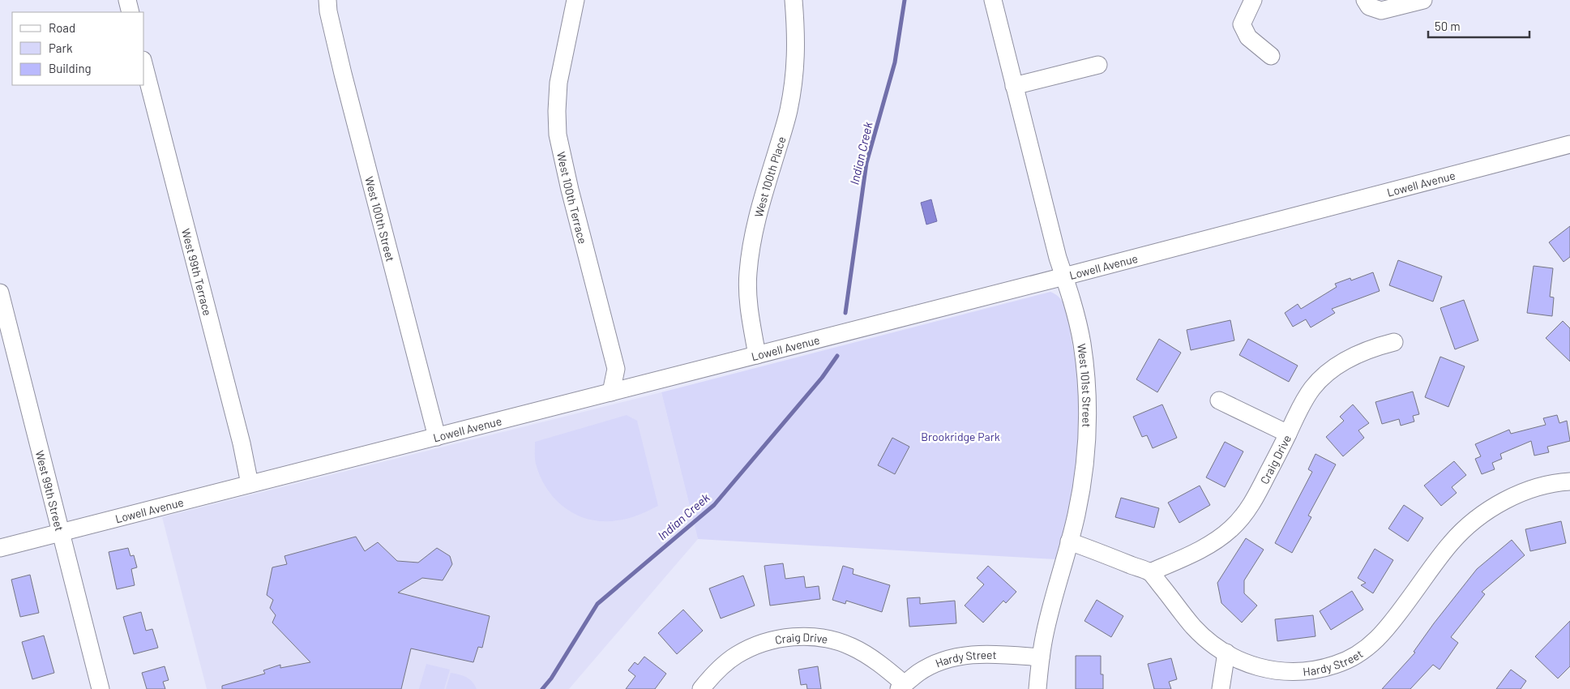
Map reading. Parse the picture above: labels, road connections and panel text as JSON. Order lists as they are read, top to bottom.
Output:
{
  "streets": {
    "street": [
      "West 100th Place",
      "Lowell Avenue",
      "West 100th Terrace",
      "West 100th Street",
      "West 99th Terrace",
      "West 101st Street",
      "Craig Drive",
      "West 99th Street",
      "Hardy Street"
    ]
  },
  "crossings": [
    ["West 100th Place", "Lowell Avenue"],
    ["Lowell Avenue", "West 100th Terrace"],
    ["Lowell Avenue", "West 100th Street"],
    ["Lowell Avenue", "West 99th Terrace"],
    ["Lowell Avenue", "West 101st Street"],
    ["Lowell Avenue", "West 99th Street"],
    ["West 101st Street", "Hardy Street"],
    ["Craig Drive", "Hardy Street"]
  ],
  "water": ["Indian Creek"],
  "parks": ["Brookridge Park"],
  "legend": ["Road", "Park", "Building"],
  "scale_bar": "50 m"
}
